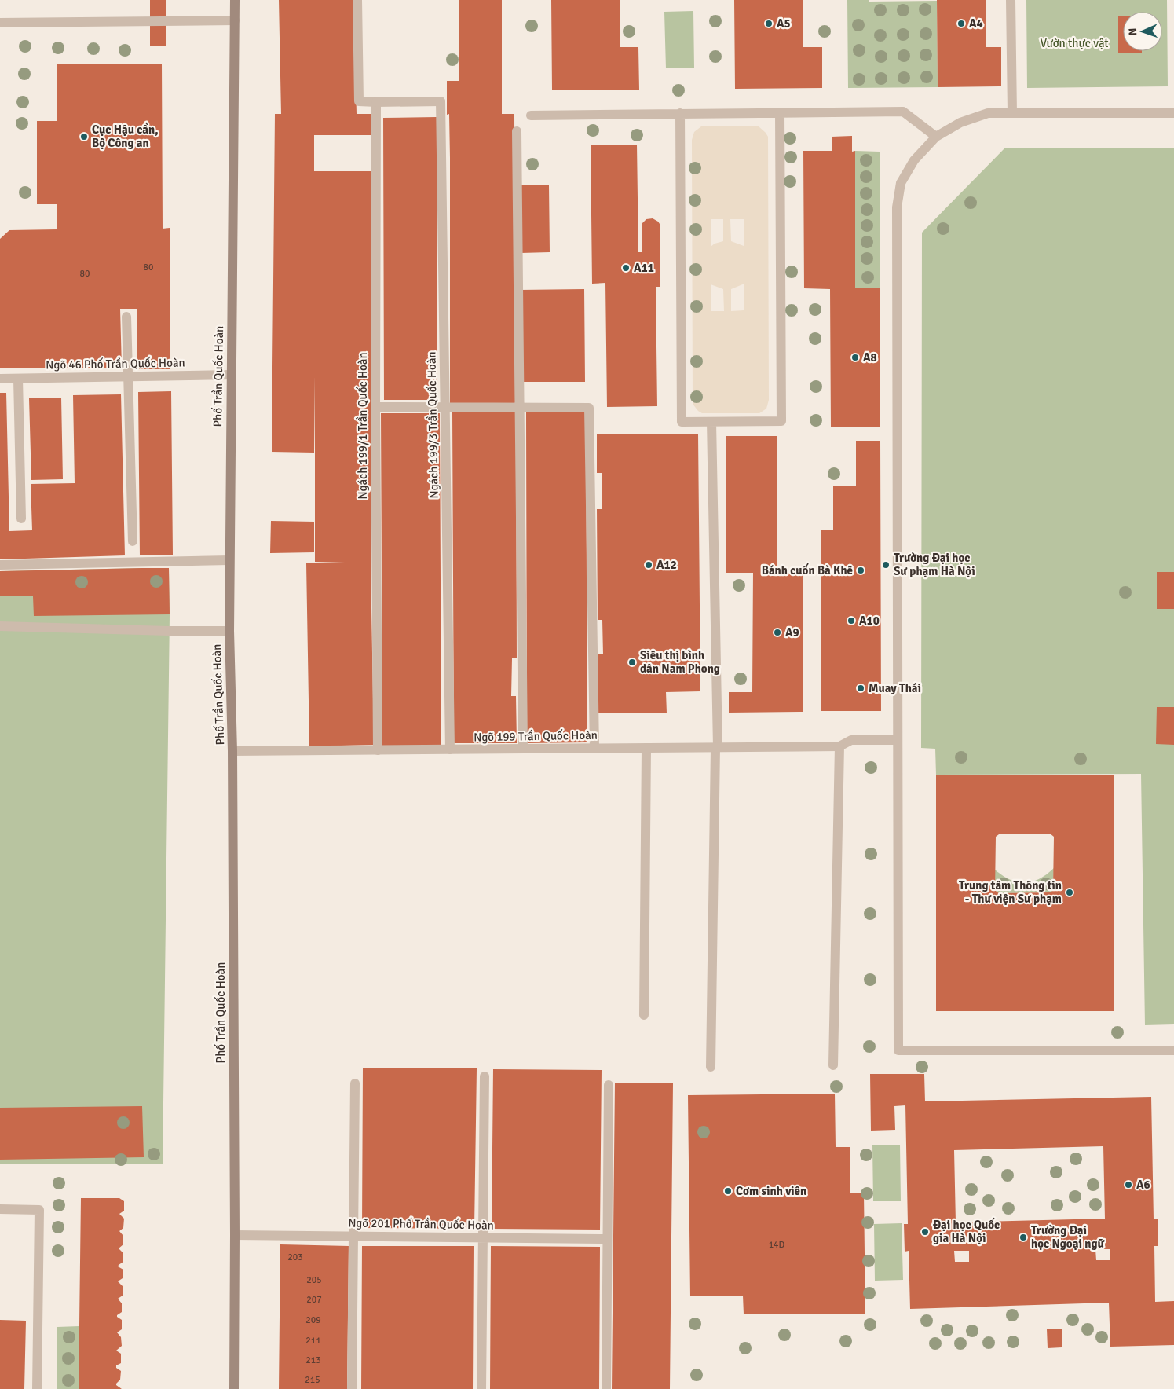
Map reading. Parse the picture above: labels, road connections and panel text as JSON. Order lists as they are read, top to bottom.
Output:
{
  "streets": {
    "street": [
      "Ngõ 46 Phố Trần Quốc Hoàn",
      "Phố Trần Quốc Hoàn",
      "Ngách 199/3 Trần Quốc Hoàn",
      "Ngách 199/1 Trần Quốc Hoàn",
      "Ngõ 199 Trần Quốc Hoàn",
      "Ngõ 201 Phố Trần Quốc Hoàn"
    ]
  },
  "crossings": [
    ["Ngõ 46 Phố Trần Quốc Hoàn", "Phố Trần Quốc Hoàn"],
    ["Phố Trần Quốc Hoàn", "Ngõ 199 Trần Quốc Hoàn"],
    ["Phố Trần Quốc Hoàn", "Ngõ 201 Phố Trần Quốc Hoàn"],
    ["Ngách 199/3 Trần Quốc Hoàn", "Ngách 199/1 Trần Quốc Hoàn"],
    ["Ngách 199/3 Trần Quốc Hoàn", "Ngõ 199 Trần Quốc Hoàn"],
    ["Ngách 199/1 Trần Quốc Hoàn", "Ngõ 199 Trần Quốc Hoàn"]
  ],
  "parks": ["Vườn thực vật"],
  "places": [
    "A5",
    "A4",
    "Cục Hậu cần, Bộ Công an",
    "A11",
    "A8",
    "A12",
    "Trường Đại học Sư phạm Hà Nội",
    "Bánh cuốn Bà Khê",
    "A10",
    "A9",
    "Siêu thị bình dân Nam Phong",
    "Muay Thái",
    "Trung tâm Thông tin - Thư viện Sư phạm",
    "A6",
    "Cơm sinh viên",
    "Đại học Quốc gia Hà Nội",
    "Trường Đại học Ngoại ngữ"
  ],
  "house_numbers": [
    "80",
    "80",
    "14D",
    "203",
    "205",
    "207",
    "209",
    "211",
    "213",
    "215"
  ],
  "north": "left"
}
